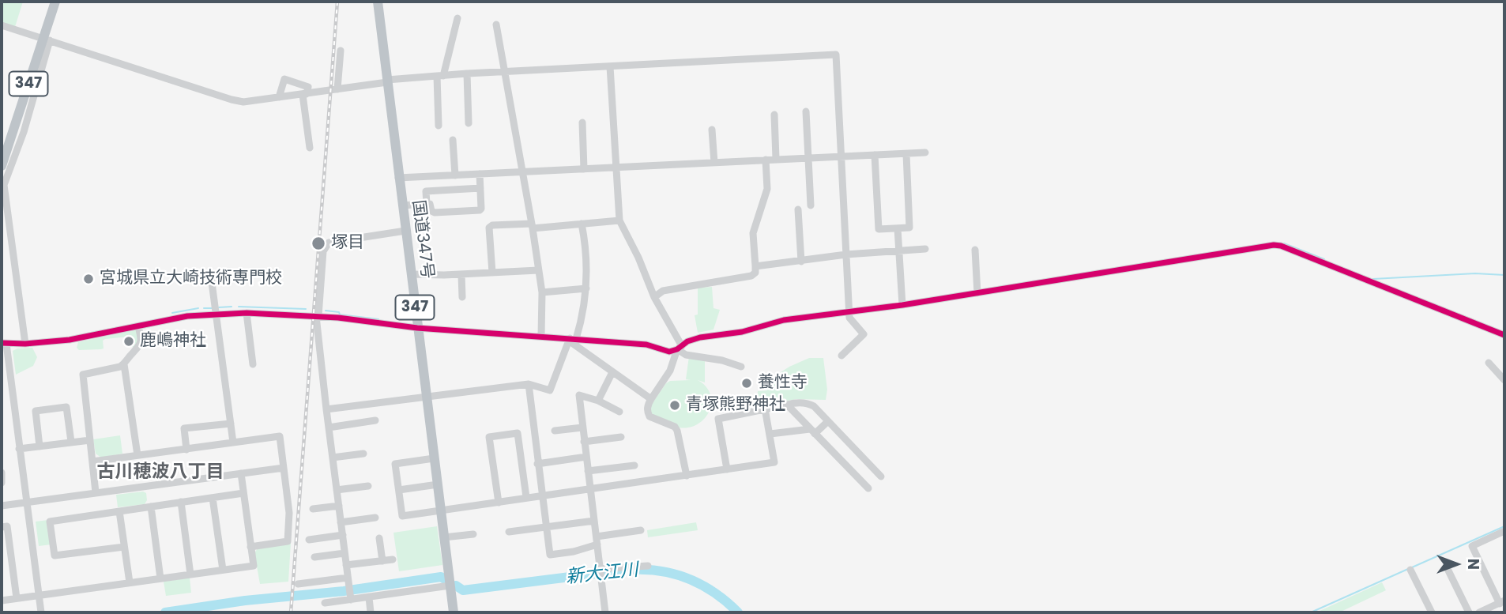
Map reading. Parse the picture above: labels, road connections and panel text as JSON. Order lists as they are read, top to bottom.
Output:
{
  "streets": {
    "highway": ["347", "国道347号"]
  },
  "districts": ["古川穂波八丁目"],
  "water": ["新大江川"],
  "places": [
    "塚目",
    "宮城県立大崎技術専門校",
    "鹿嶋神社",
    "養性寺",
    "青塚熊野神社"
  ],
  "north": "right"
}
